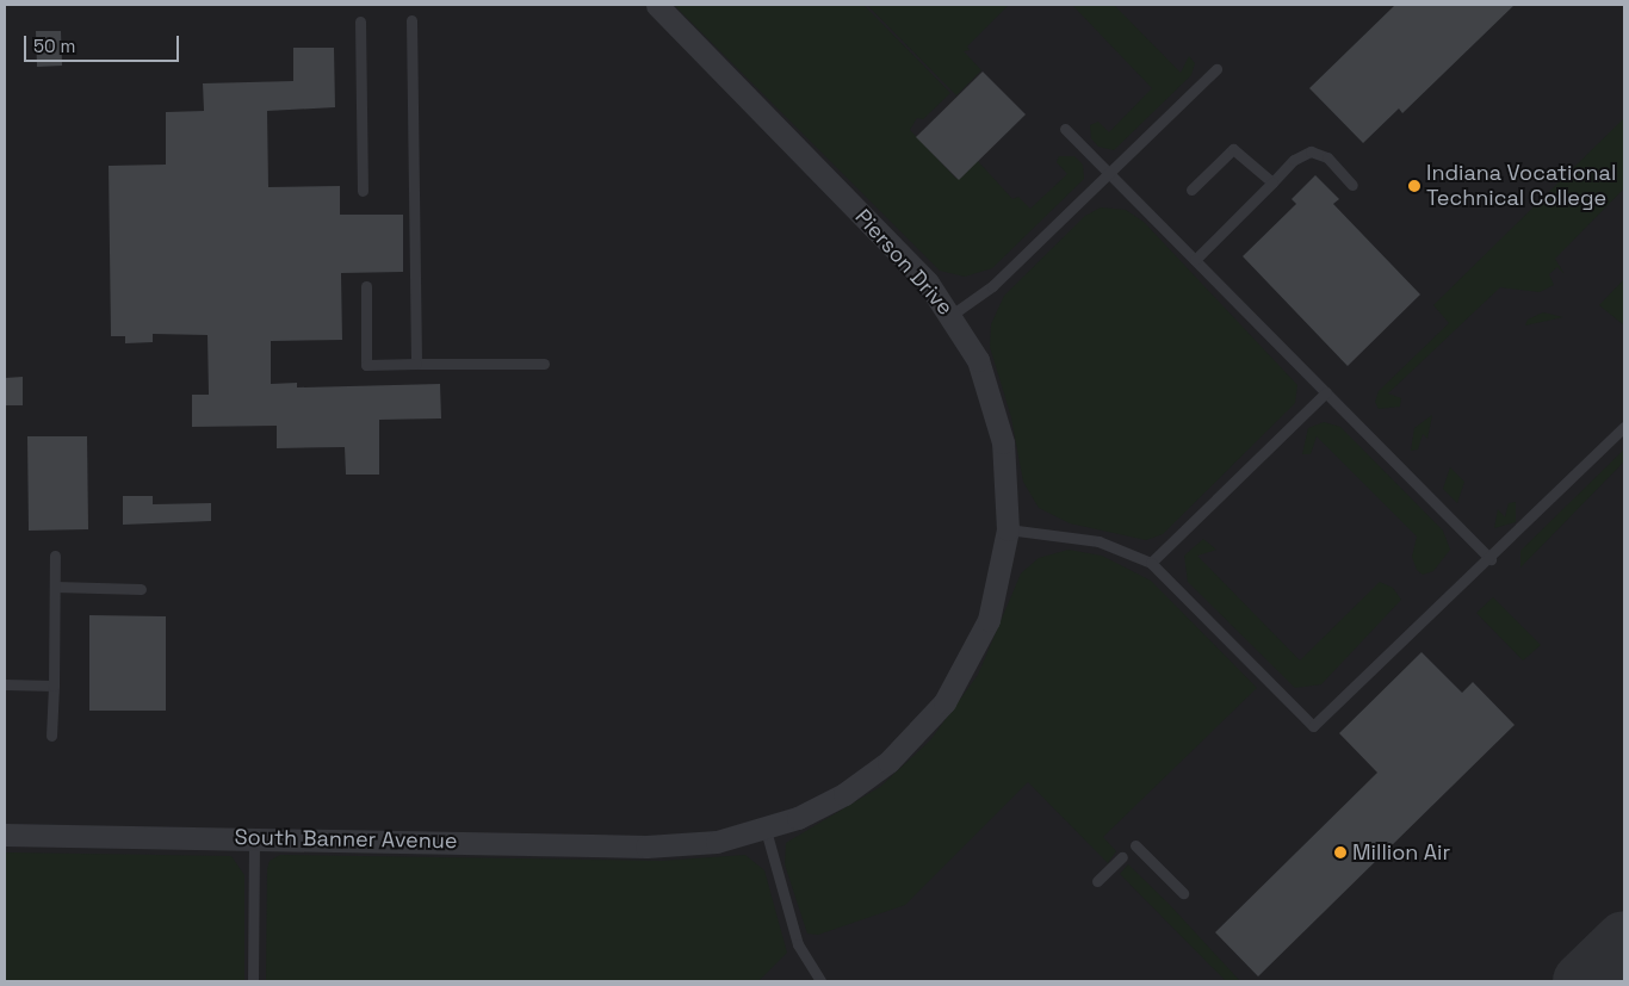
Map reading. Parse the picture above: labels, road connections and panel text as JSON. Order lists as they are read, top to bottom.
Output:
{
  "streets": {
    "street": ["Pierson Drive", "South Banner Avenue"]
  },
  "crossings": [
    ["Pierson Drive", "South Banner Avenue"]
  ],
  "places": ["Indiana Vocational Technical College", "Million Air"],
  "scale_bar": "50 m"
}
